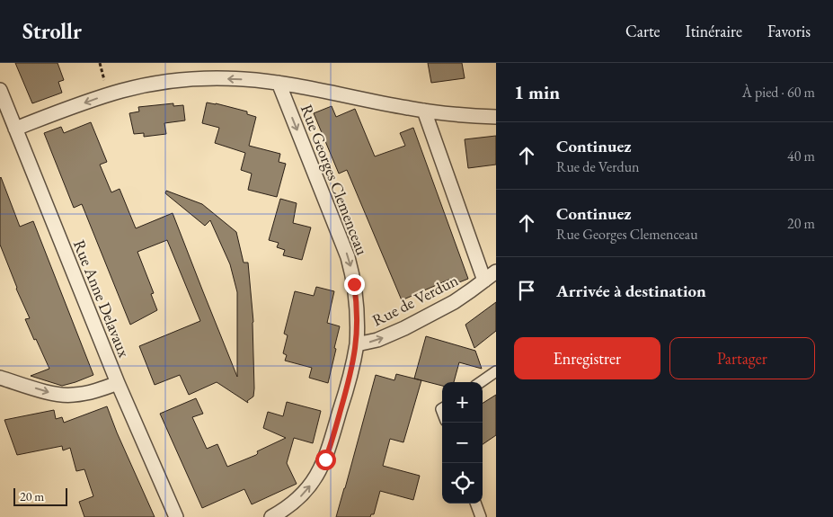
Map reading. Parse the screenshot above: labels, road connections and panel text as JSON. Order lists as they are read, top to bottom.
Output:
{
  "streets": {
    "street": ["Rue Georges Clemenceau", "Rue Anne Delavaux", "Rue de Verdun"]
  },
  "crossings": [
    ["Rue Georges Clemenceau", "Rue de Verdun"]
  ],
  "one_way": ["Rue Georges Clemenceau", "Rue de Verdun"],
  "scale_bar": "20 m",
  "page": {
    "header": "Strollr",
    "nav": ["Carte", "Itinéraire", "Favoris"],
    "heading": ["1 min", "À pied · 60 m"],
    "list": [
      ["Continuez", "Rue de Verdun", "40 m"],
      ["Continuez", "Rue Georges Clemenceau", "20 m"],
      "Arrivée à destination"
    ],
    "buttons": ["Enregistrer", "Partager"],
    "map_buttons": ["+", "−"],
    "scale": "20 m"
  }
}
